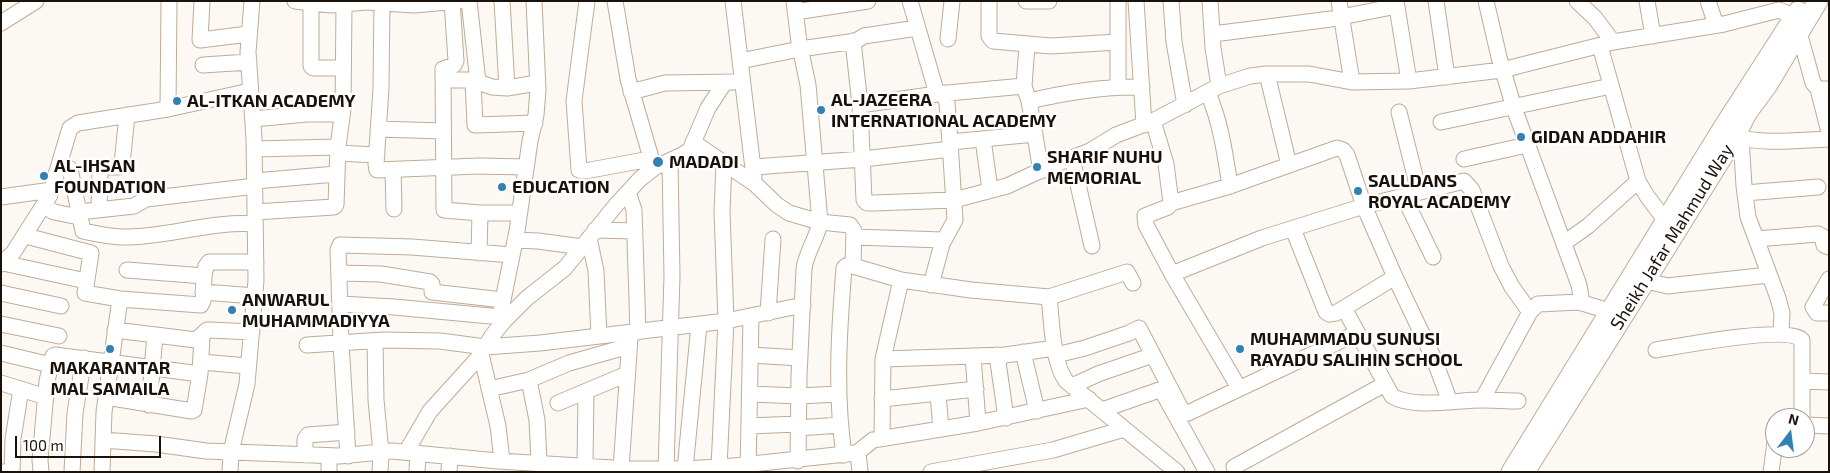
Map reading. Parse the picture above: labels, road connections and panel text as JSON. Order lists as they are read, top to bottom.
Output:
{
  "streets": {
    "main road": ["Sheikh Jafar Mahmud Way"]
  },
  "places": [
    "AL-ITKAN ACADEMY",
    "AL-JAZEERA INTERNATIONAL ACADEMY",
    "GIDAN ADDAHIR",
    "MADADI",
    "SHARIF NUHU MEMORIAL",
    "AL-IHSAN FOUNDATION",
    "EDUCATION",
    "SALLDANS ROYAL ACADEMY",
    "ANWARUL MUHAMMADIYYA",
    "MAKARANTAR MAL SAMAILA",
    "MUHAMMADU SUNUSI RAYADU SALIHIN SCHOOL"
  ],
  "scale_bar": "100 m",
  "north": "top"
}
